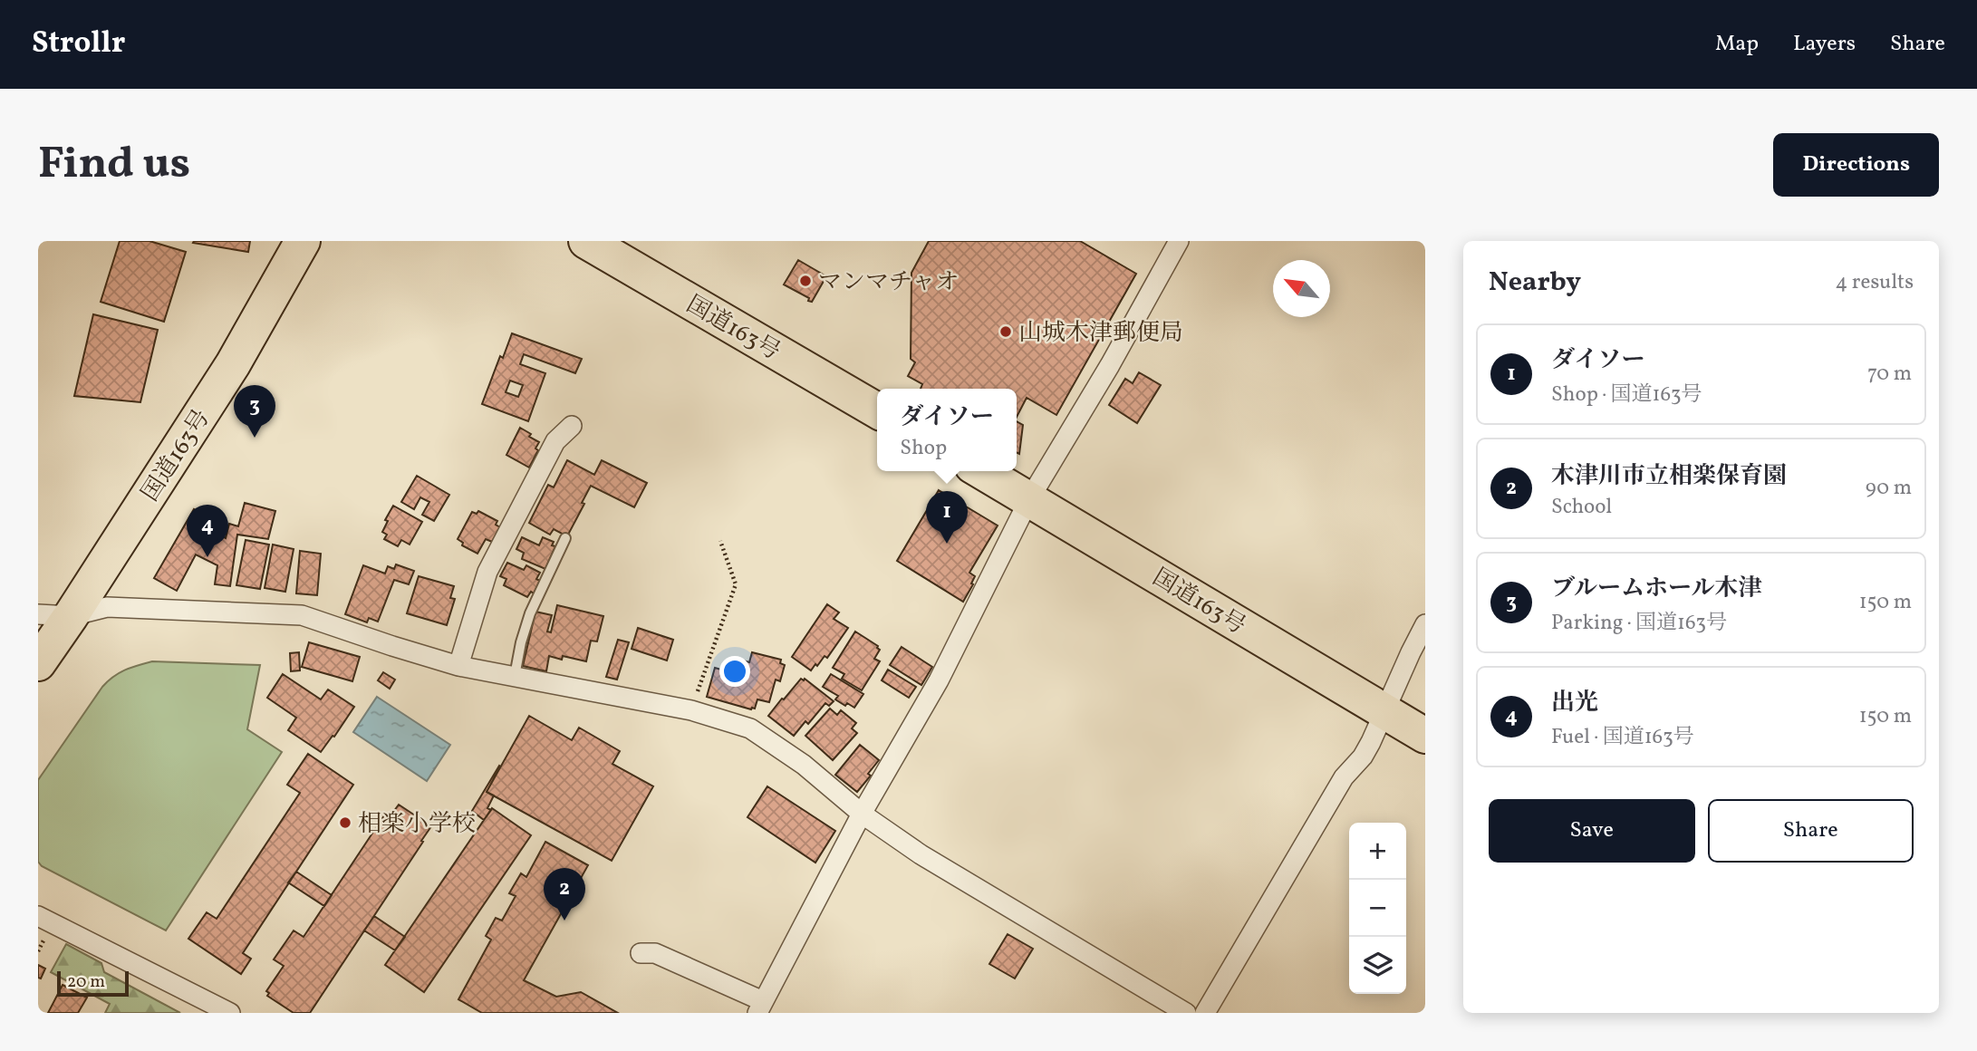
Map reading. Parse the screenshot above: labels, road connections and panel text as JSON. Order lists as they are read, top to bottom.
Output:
{
  "streets": {
    "highway": ["国道163号"]
  },
  "places": ["マンマチャオ", "山城木津郵便局", "相楽小学校"],
  "scale_bar": "20 m",
  "north": "top left",
  "page": {
    "header": "Strollr",
    "nav": ["Map", "Layers", "Share"],
    "buttons": [
      "Directions",
      ["Save", "Share"]
    ],
    "title": "Find us",
    "heading": ["Nearby", "4 results"],
    "list": [
      {
        "mark": "1",
        "name": "ダイソー",
        "note": "Shop · 国道163号",
        "value": "70 m"
      },
      {
        "mark": "2",
        "name": "木津川市立相楽保育園",
        "note": "School",
        "value": "90 m"
      },
      {
        "mark": "3",
        "name": "ブルームホール木津",
        "note": "Parking · 国道163号",
        "value": "150 m"
      },
      {
        "mark": "4",
        "name": "出光",
        "note": "Fuel · 国道163号",
        "value": "150 m"
      }
    ],
    "pins": [
      "3",
      "1",
      "4",
      "2"
    ],
    "popup": ["ダイソー", "Shop"],
    "map_buttons": ["+", "−"],
    "scale": "20 m"
  }
}
